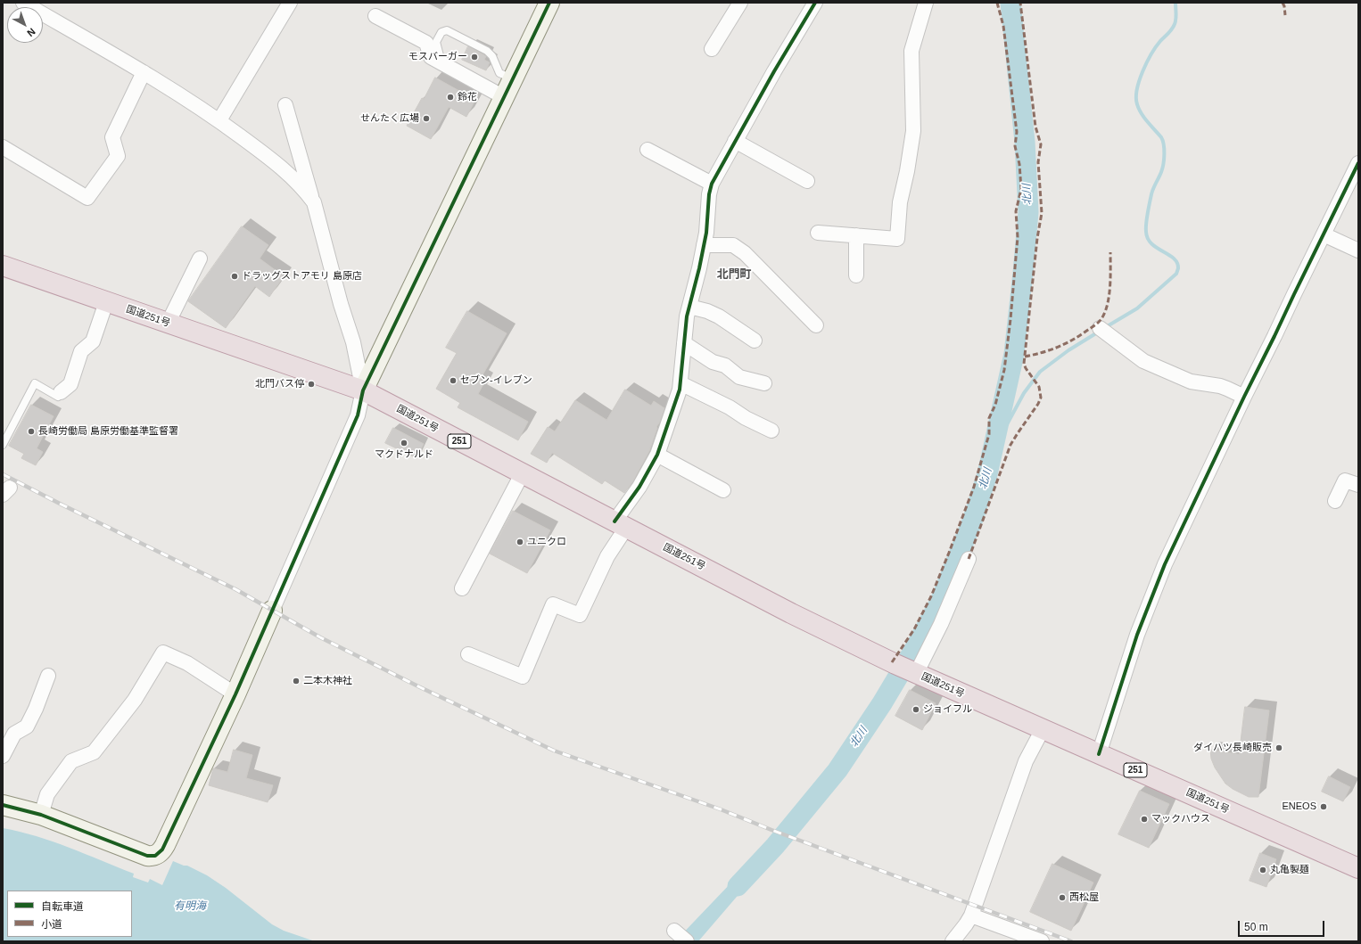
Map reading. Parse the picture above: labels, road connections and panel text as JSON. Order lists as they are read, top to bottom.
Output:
{
  "streets": {
    "highway": ["国道251号", "251"]
  },
  "districts": ["北門町"],
  "water": ["北川", "有明海"],
  "places": [
    "モスバーガー",
    "鈴花",
    "せんたく広場",
    "ドラッグストアモリ 島原店",
    "セブン-イレブン",
    "北門バス停",
    "長崎労働局 島原労働基準監督署",
    "マクドナルド",
    "ユニクロ",
    "二本木神社",
    "ジョイフル",
    "ダイハツ長崎販売",
    "ENEOS",
    "マックハウス",
    "丸亀製麺",
    "西松屋"
  ],
  "legend": ["自転車道", "小道"],
  "scale_bar": "50 m",
  "north": "bottom right"
}
